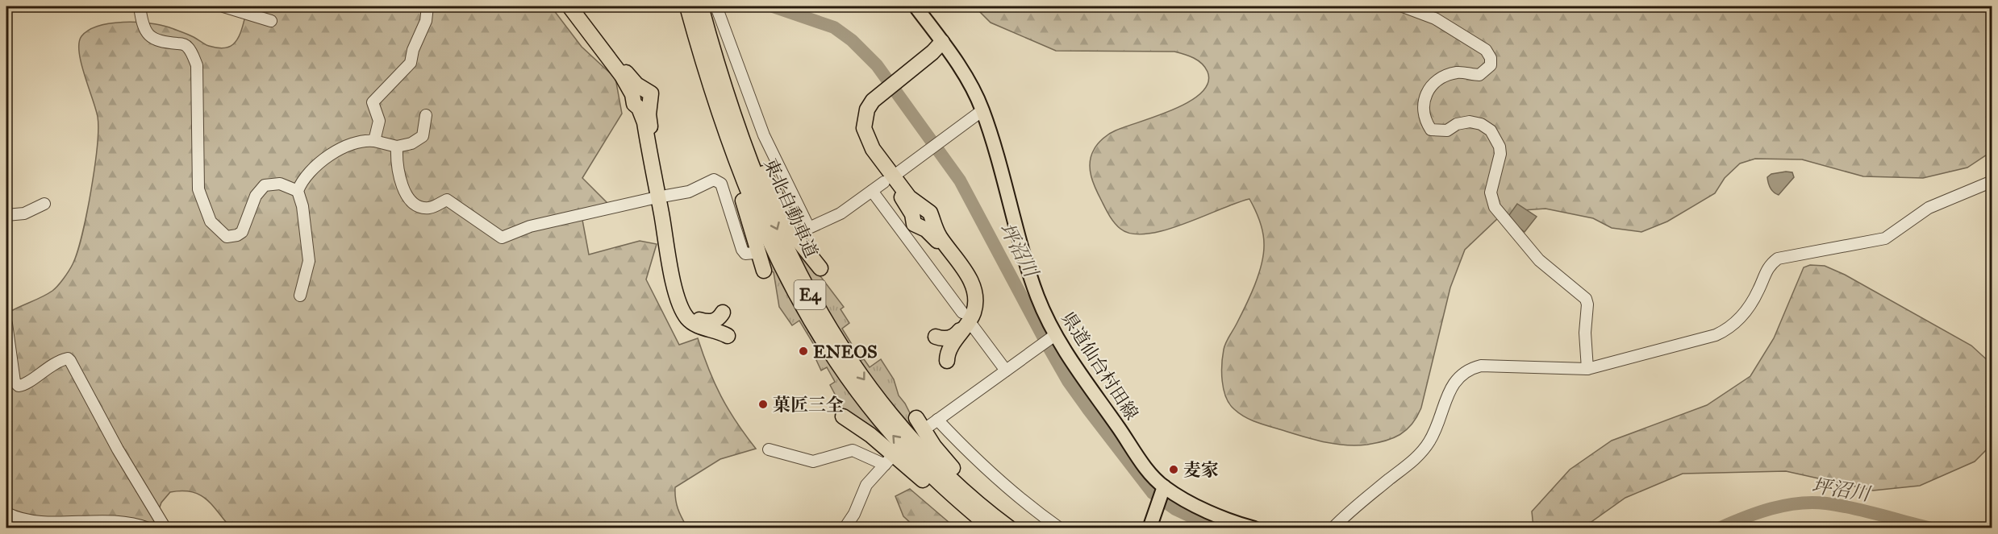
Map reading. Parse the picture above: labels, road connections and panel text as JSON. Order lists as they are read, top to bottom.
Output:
{
  "streets": {
    "highway": ["東北自動車道", "E4"],
    "main road": ["県道仙台村田線"]
  },
  "water": ["坪沼川"],
  "places": ["ENEOS", "菓匠三全", "麦家"]
}
